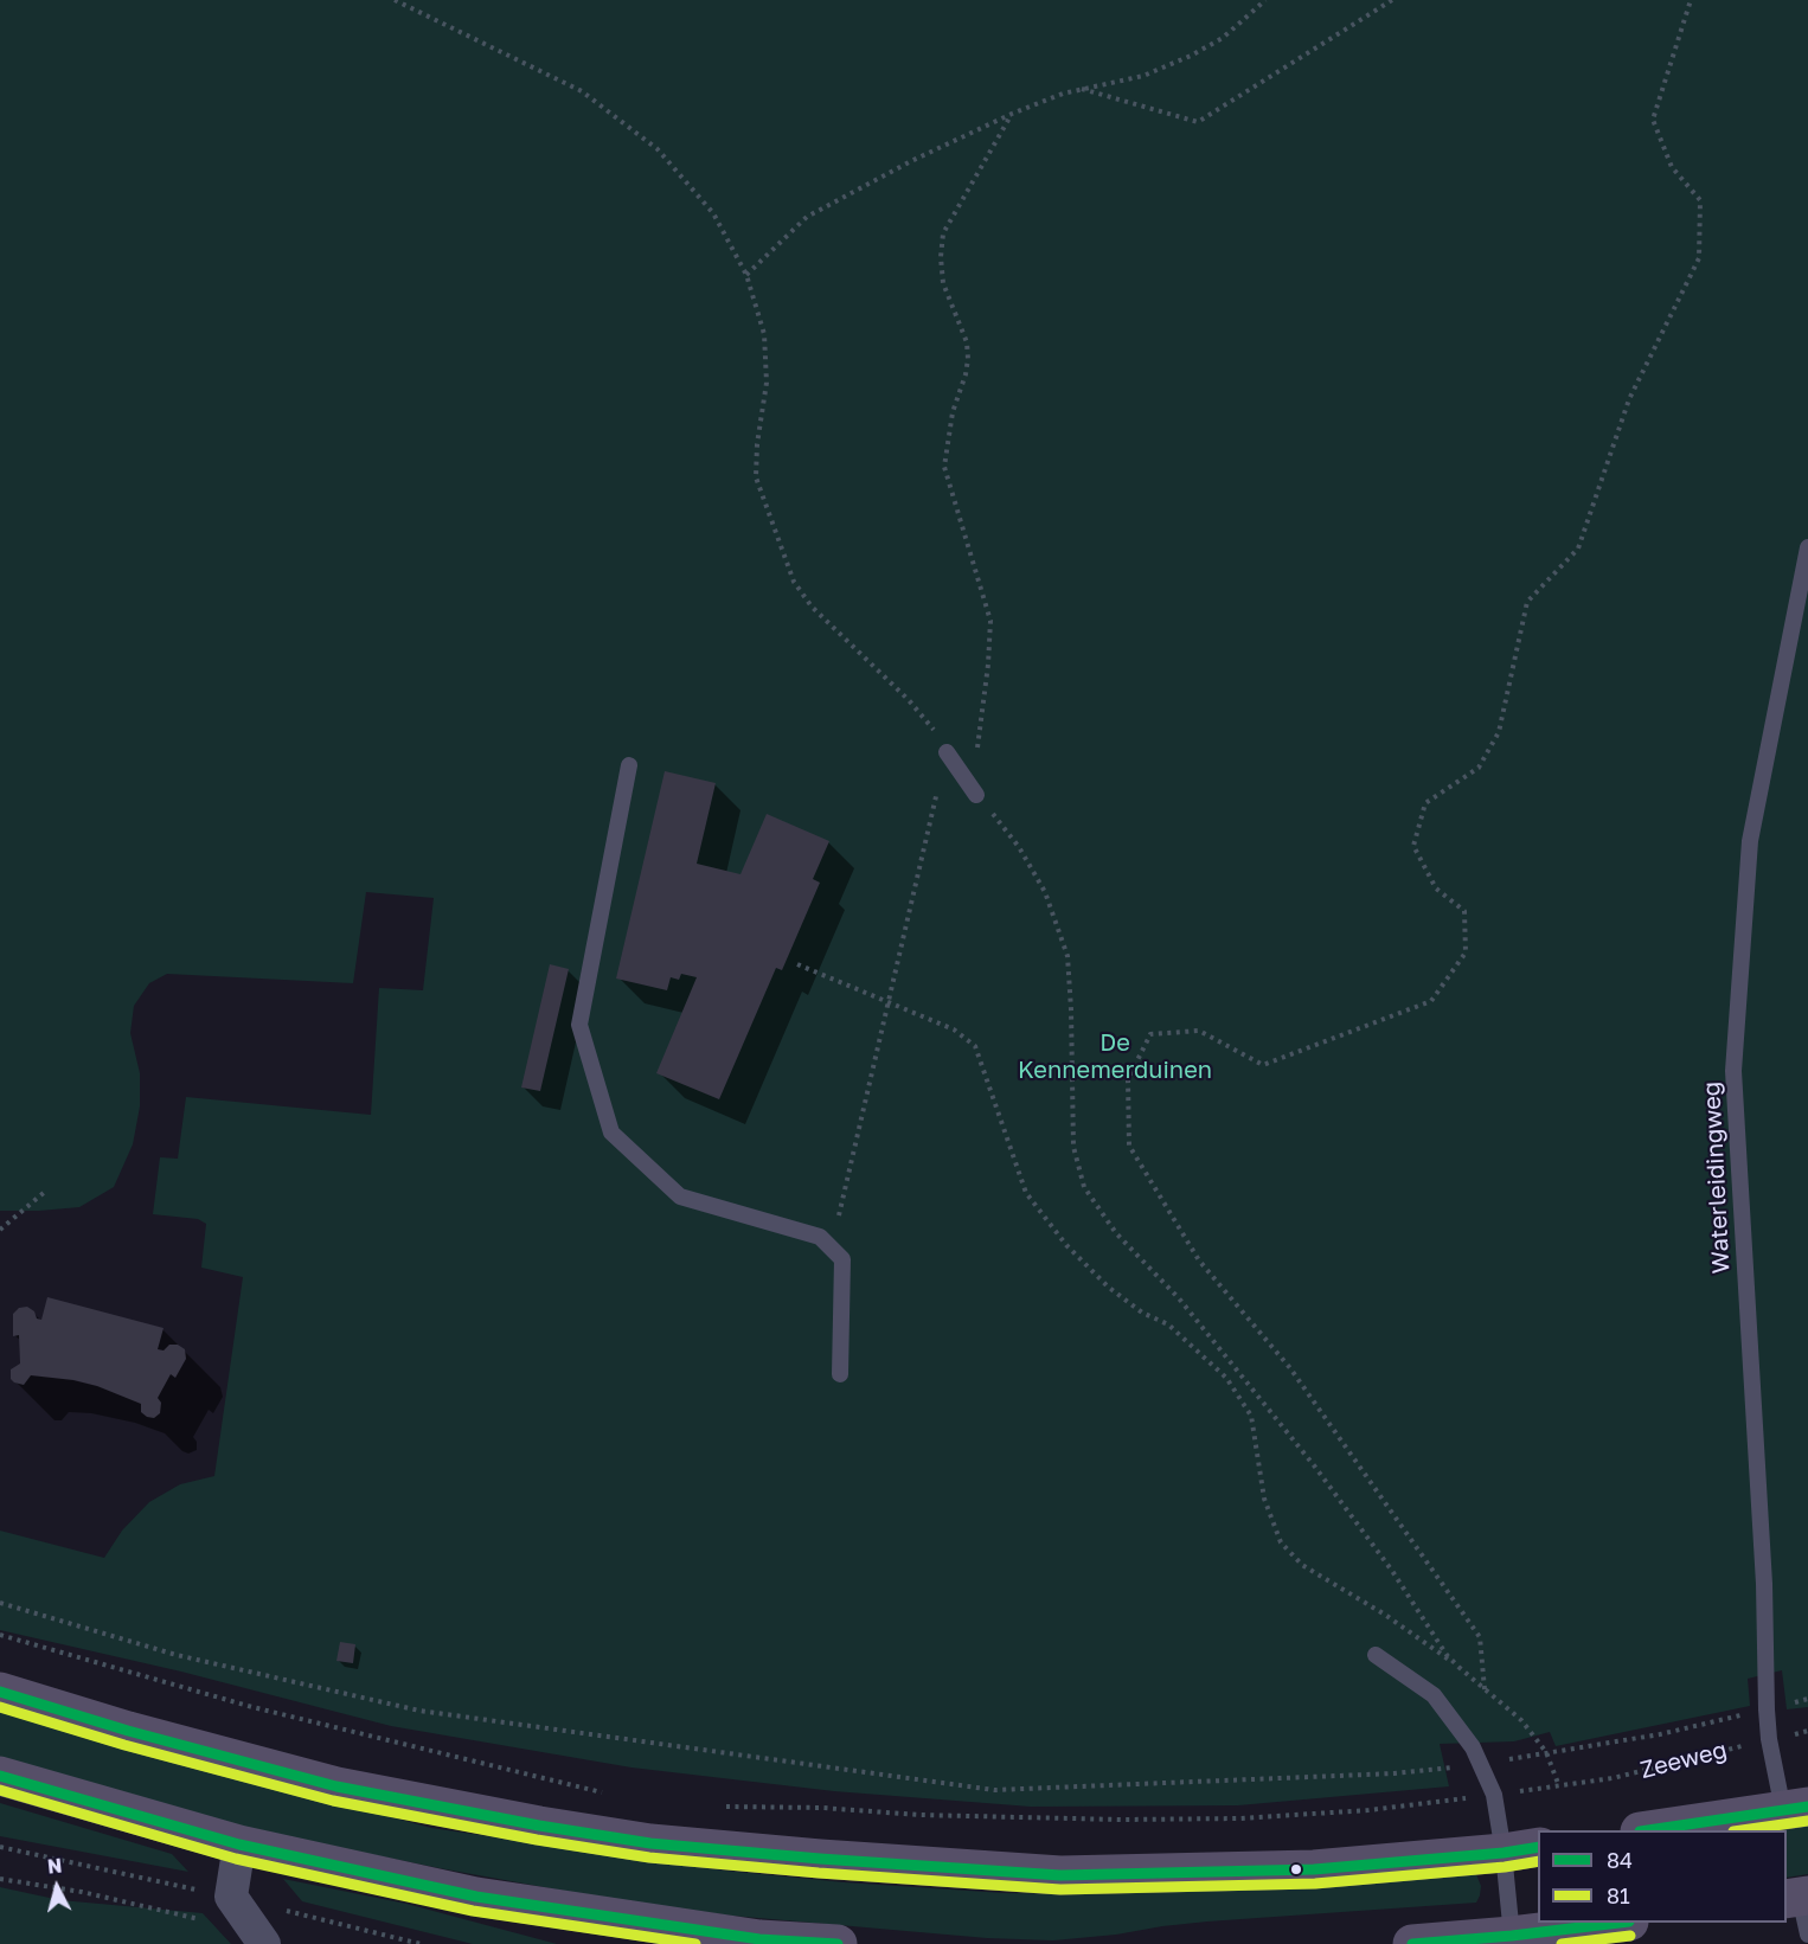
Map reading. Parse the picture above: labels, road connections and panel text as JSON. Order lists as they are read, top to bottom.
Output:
{
  "streets": {
    "lane": ["Waterleidingweg"],
    "path": ["Zeeweg"]
  },
  "crossings": [
    ["Waterleidingweg", "Zeeweg"]
  ],
  "parks": ["De Kennemerduinen"],
  "lines": ["transit line 84", "transit line 81"],
  "legend": ["84", "81"],
  "north": "top"
}
